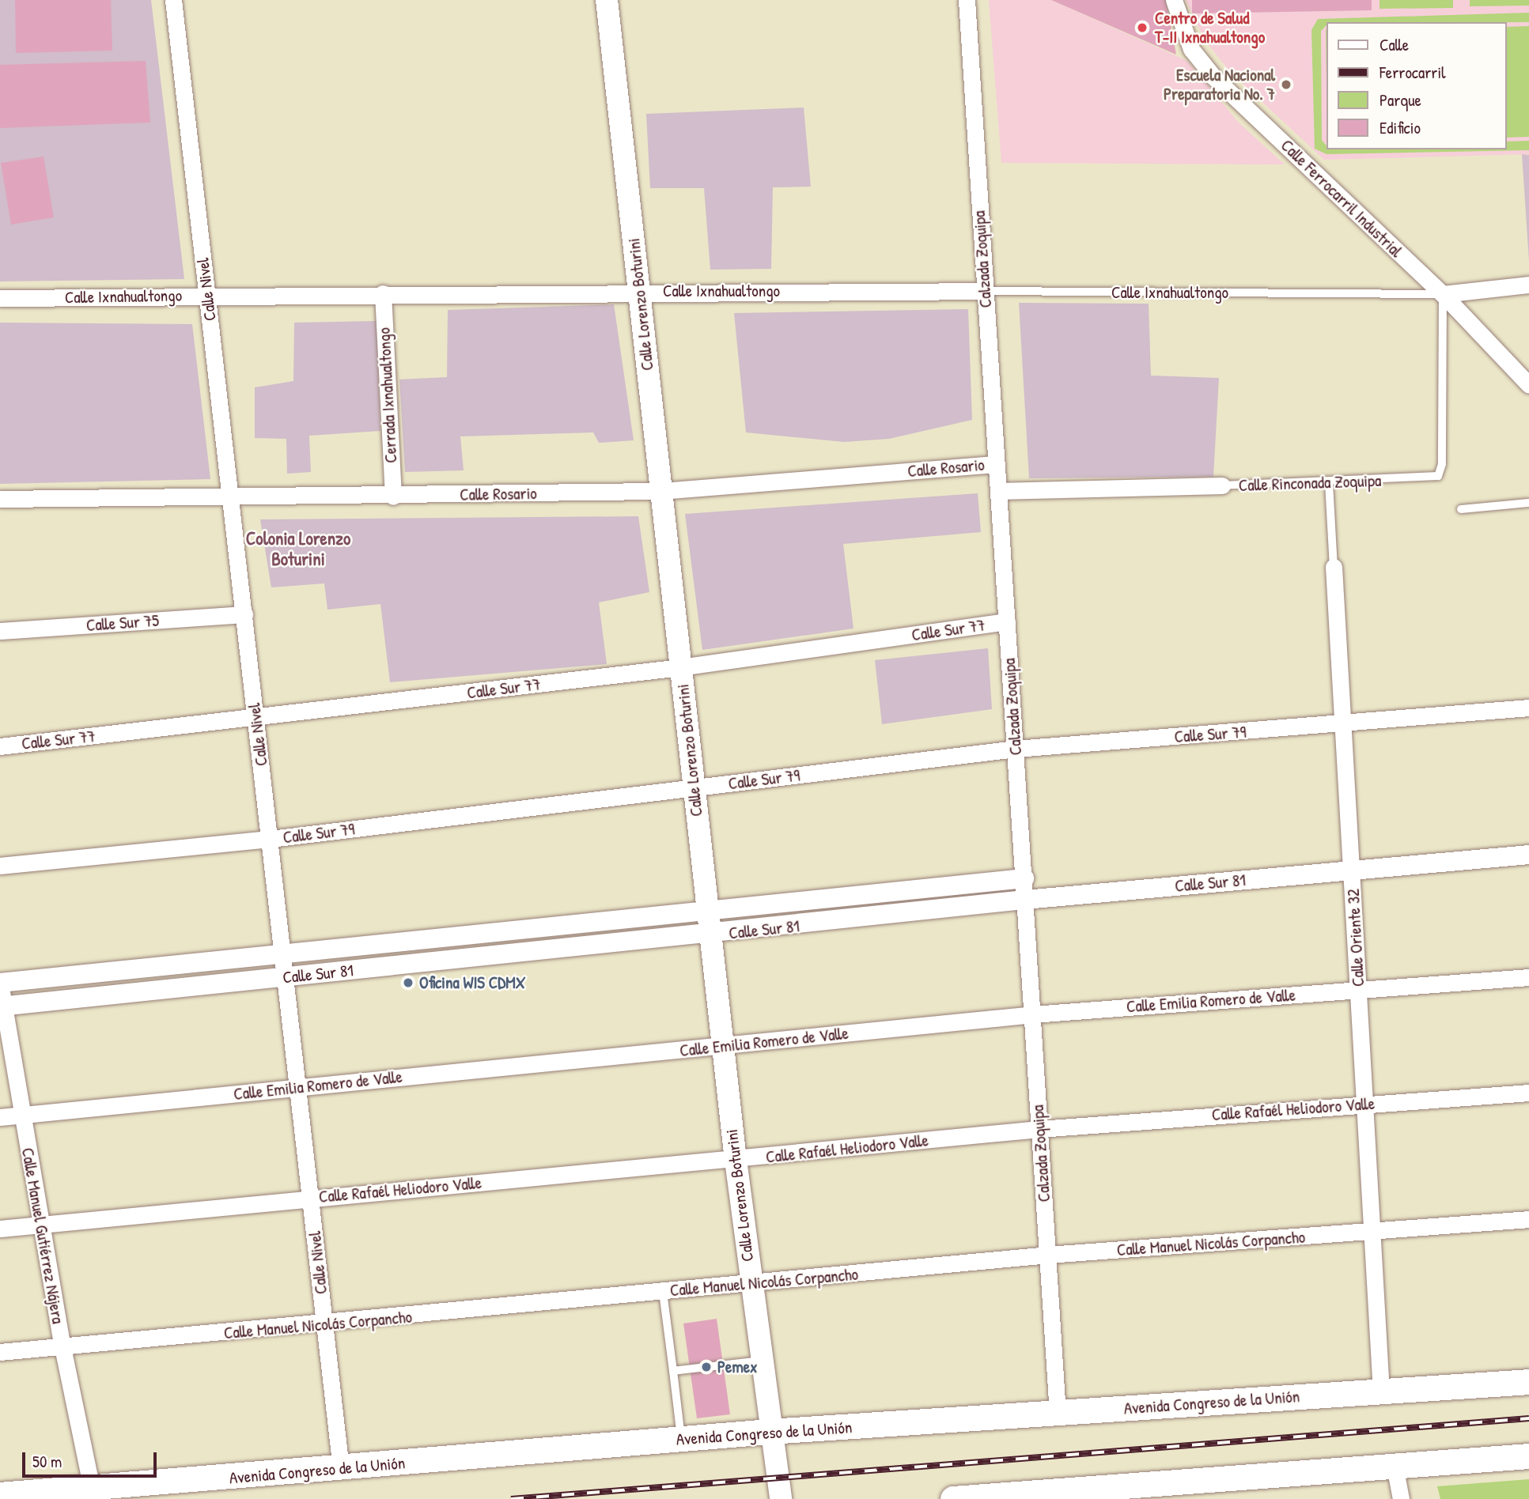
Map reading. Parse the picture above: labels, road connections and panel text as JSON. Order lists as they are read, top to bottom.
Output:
{
  "streets": {
    "main road": ["Calle Lorenzo Boturini", "Avenida Congreso de la Unión"],
    "street": [
      "Calle Ferrocarril Industrial",
      "Calzada Zoquipa",
      "Calle Nivel",
      "Calle Ixnahualtongo",
      "Cerrada Ixnahualtongo",
      "Calle Rosario",
      "Calle Rinconada Zoquipa",
      "Calle Sur 75",
      "Calle Sur 77",
      "Calle Sur 79",
      "Calle Sur 81",
      "Calle Oriente 32",
      "Calle Emilia Romero de Valle",
      "Calle Rafaél Heliodoro Valle",
      "Calle Manuel Gutiérrez Nájera",
      "Calle Manuel Nicolás Corpancho"
    ]
  },
  "crossings": [
    ["Calle Ferrocarril Industrial", "Calle Ixnahualtongo"],
    ["Calle Ferrocarril Industrial", "Calle Rinconada Zoquipa"],
    ["Calzada Zoquipa", "Calle Ixnahualtongo"],
    ["Calzada Zoquipa", "Calle Rosario"],
    ["Calzada Zoquipa", "Calle Rinconada Zoquipa"],
    ["Calzada Zoquipa", "Calle Sur 77"],
    ["Calzada Zoquipa", "Calle Sur 79"],
    ["Calzada Zoquipa", "Calle Sur 81"],
    ["Calzada Zoquipa", "Calle Emilia Romero de Valle"],
    ["Calzada Zoquipa", "Calle Rafaél Heliodoro Valle"],
    ["Calzada Zoquipa", "Calle Manuel Nicolás Corpancho"],
    ["Calzada Zoquipa", "Avenida Congreso de la Unión"],
    ["Calle Nivel", "Calle Ixnahualtongo"],
    ["Calle Nivel", "Calle Rosario"],
    ["Calle Nivel", "Calle Sur 75"],
    ["Calle Nivel", "Calle Sur 77"],
    ["Calle Nivel", "Calle Sur 79"],
    ["Calle Nivel", "Calle Sur 81"],
    ["Calle Nivel", "Calle Emilia Romero de Valle"],
    ["Calle Nivel", "Calle Rafaél Heliodoro Valle"],
    ["Calle Nivel", "Calle Manuel Nicolás Corpancho"],
    ["Calle Nivel", "Avenida Congreso de la Unión"],
    ["Calle Ixnahualtongo", "Calle Lorenzo Boturini"],
    ["Calle Ixnahualtongo", "Cerrada Ixnahualtongo"],
    ["Calle Ixnahualtongo", "Calle Rinconada Zoquipa"],
    ["Calle Lorenzo Boturini", "Calle Rosario"],
    ["Calle Lorenzo Boturini", "Calle Sur 77"],
    ["Calle Lorenzo Boturini", "Calle Sur 79"],
    ["Calle Lorenzo Boturini", "Calle Sur 81"],
    ["Calle Lorenzo Boturini", "Calle Emilia Romero de Valle"],
    ["Calle Lorenzo Boturini", "Calle Rafaél Heliodoro Valle"],
    ["Calle Lorenzo Boturini", "Calle Manuel Nicolás Corpancho"],
    ["Calle Lorenzo Boturini", "Avenida Congreso de la Unión"],
    ["Cerrada Ixnahualtongo", "Calle Rosario"],
    ["Calle Rinconada Zoquipa", "Calle Oriente 32"],
    ["Calle Sur 79", "Calle Oriente 32"],
    ["Calle Sur 81", "Calle Oriente 32"],
    ["Calle Sur 81", "Calle Manuel Gutiérrez Nájera"],
    ["Calle Oriente 32", "Calle Emilia Romero de Valle"],
    ["Calle Oriente 32", "Calle Rafaél Heliodoro Valle"],
    ["Calle Oriente 32", "Calle Manuel Nicolás Corpancho"],
    ["Calle Oriente 32", "Avenida Congreso de la Unión"],
    ["Calle Emilia Romero de Valle", "Calle Manuel Gutiérrez Nájera"],
    ["Calle Rafaél Heliodoro Valle", "Calle Manuel Gutiérrez Nájera"],
    ["Calle Manuel Gutiérrez Nájera", "Calle Manuel Nicolás Corpancho"],
    ["Calle Manuel Gutiérrez Nájera", "Avenida Congreso de la Unión"]
  ],
  "districts": ["Colonia Lorenzo Boturini"],
  "places": [
    "Centro de Salud T-II Ixnahualtongo",
    "Escuela Nacional Preparatoria No. 7",
    "Oficina WIS CDMX",
    "Pemex"
  ],
  "legend": [
    "Calle",
    "Ferrocarril",
    "Parque",
    "Edificio"
  ],
  "scale_bar": "50 m"
}
